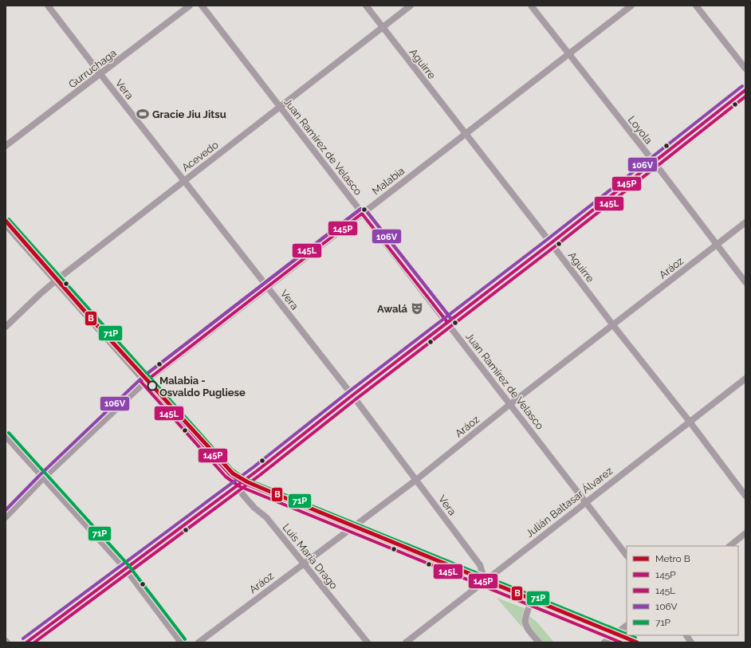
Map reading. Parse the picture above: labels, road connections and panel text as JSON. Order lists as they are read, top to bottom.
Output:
{
  "streets": {
    "street": [
      "Aguirre",
      "Gurruchaga",
      "Vera",
      "Loyola",
      "Juan Ramírez de Velasco",
      "Acevedo",
      "Malabia",
      "Aráoz",
      "Julián Baltasar Álvarez",
      "Luis María Drago"
    ]
  },
  "crossings": [
    ["Aguirre", "Acevedo"],
    ["Aguirre", "Malabia"],
    ["Aguirre", "Aráoz"],
    ["Aguirre", "Julián Baltasar Álvarez"],
    ["Gurruchaga", "Vera"],
    ["Vera", "Acevedo"],
    ["Vera", "Malabia"],
    ["Vera", "Aráoz"],
    ["Vera", "Julián Baltasar Álvarez"],
    ["Loyola", "Malabia"],
    ["Loyola", "Aráoz"],
    ["Juan Ramírez de Velasco", "Acevedo"],
    ["Juan Ramírez de Velasco", "Malabia"],
    ["Juan Ramírez de Velasco", "Aráoz"],
    ["Juan Ramírez de Velasco", "Julián Baltasar Álvarez"],
    ["Aráoz", "Luis María Drago"]
  ],
  "places": {
    "sports": ["Gracie Jiu Jitsu"],
    "theatre": ["Awalá"],
    "other": ["Malabia - Osvaldo Pugliese"]
  },
  "lines": [
    "transit line 106V",
    "transit line 145P",
    "transit line 145L",
    "transit line 71P",
    "metro line B"
  ],
  "legend": [
    "Metro B",
    "145P",
    "145L",
    "106V",
    "71P"
  ]
}
